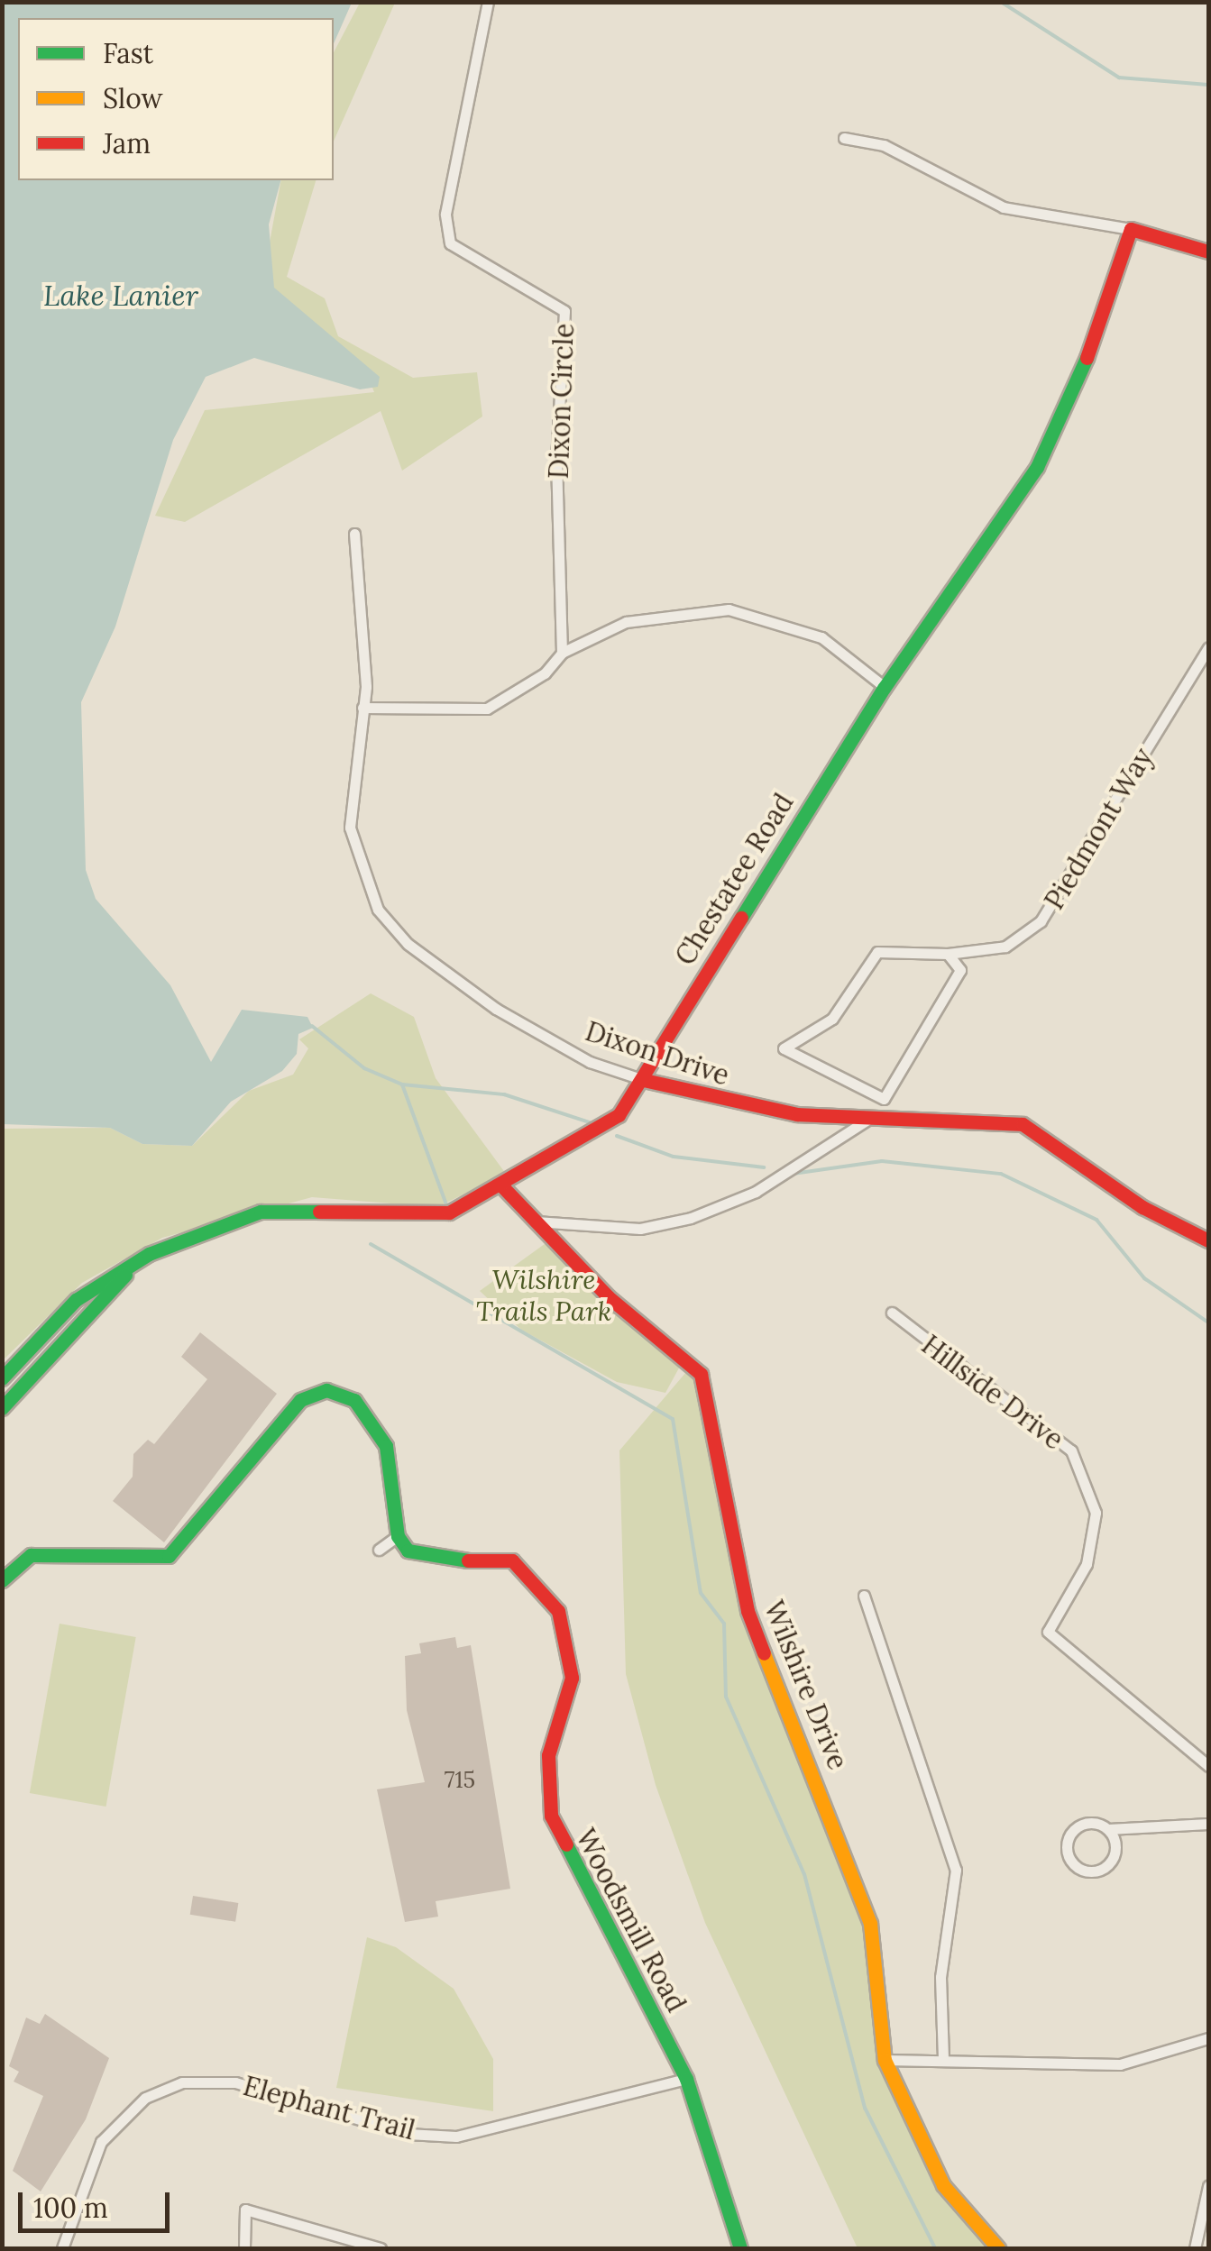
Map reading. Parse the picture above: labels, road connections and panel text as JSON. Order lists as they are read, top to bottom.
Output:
{
  "streets": {
    "street": [
      "Dixon Circle",
      "Piedmont Way",
      "Chestatee Road",
      "Dixon Drive",
      "Hillside Drive",
      "Wilshire Drive",
      "Woodsmill Road",
      "Elephant Trail"
    ]
  },
  "crossings": [
    ["Chestatee Road", "Dixon Drive"],
    ["Chestatee Road", "Wilshire Drive"],
    ["Woodsmill Road", "Elephant Trail"]
  ],
  "water": ["Lake Lanier"],
  "parks": ["Wilshire Trails Park"],
  "house_numbers": ["715"],
  "legend": ["Fast", "Slow", "Jam"],
  "scale_bar": "100 m"
}
